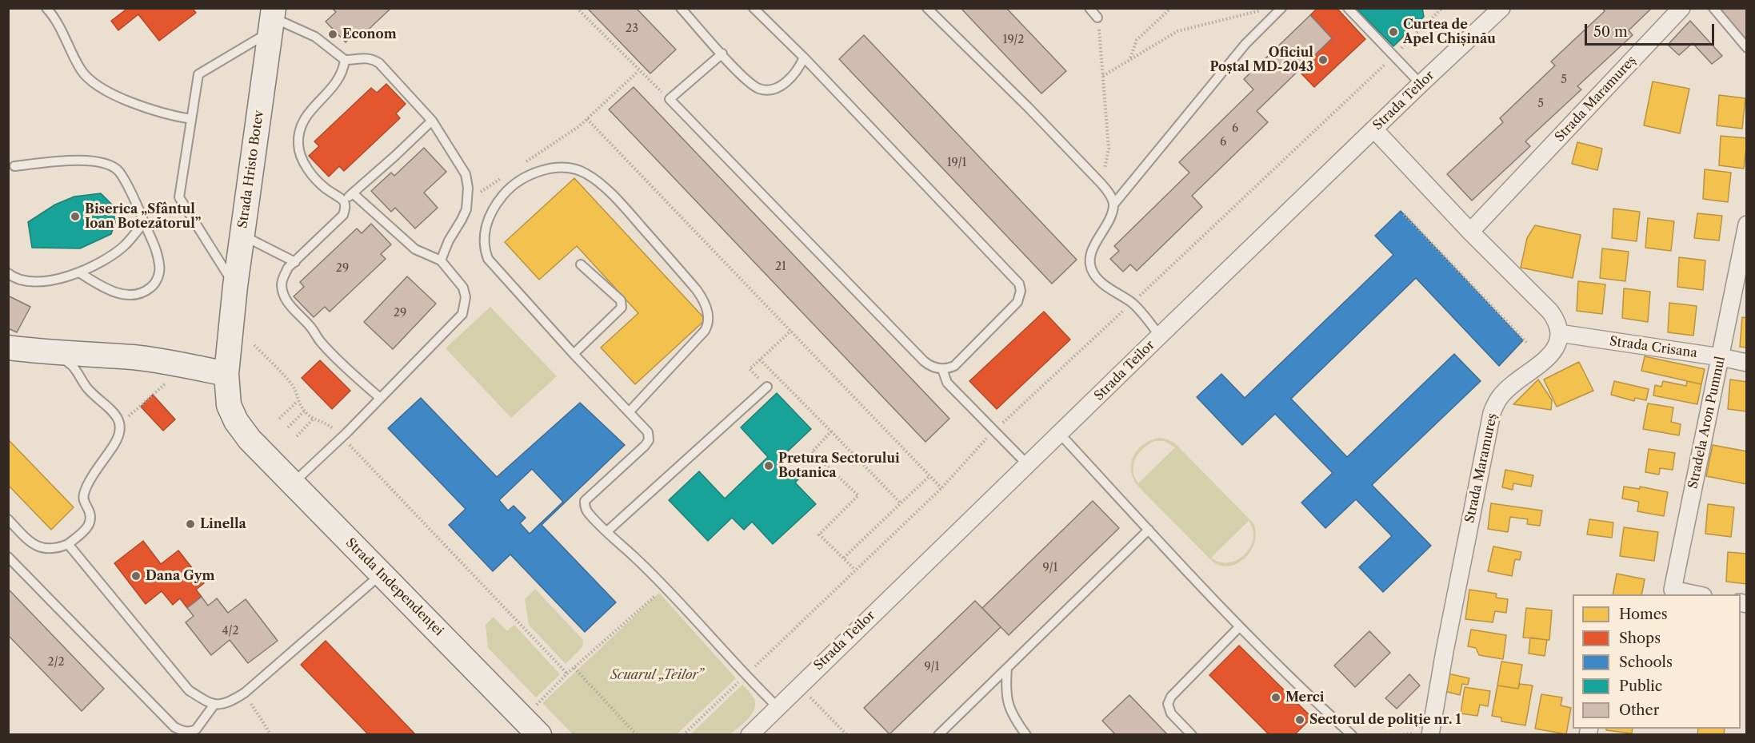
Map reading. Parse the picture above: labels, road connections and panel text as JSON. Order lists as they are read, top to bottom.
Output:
{
  "streets": {
    "main road": ["Strada Hristo Botev", "Strada Independenței"],
    "street": [
      "Strada Maramureș",
      "Strada Teilor",
      "Strada Crisana",
      "Stradela Aron Pumnul"
    ]
  },
  "crossings": [
    ["Strada Maramureș", "Strada Crisana"],
    ["Strada Hristo Botev", "Strada Independenței"],
    ["Strada Crisana", "Stradela Aron Pumnul"]
  ],
  "parks": ["Scuarul „Teilor”"],
  "places": [
    "Curtea de Apel Chișinău",
    "Econom",
    "Oficiul Poștal MD-2043",
    "Biserica „Sfântul Ioan Botezătorul”",
    "Pretura Sectorului Botanica",
    "Linella",
    "Dana Gym",
    "Merci",
    "Sectorul de poliție nr. 1"
  ],
  "house_numbers": [
    "23",
    "19/2",
    "5",
    "5",
    "6",
    "6",
    "19/1",
    "21",
    "29",
    "29",
    "9/1",
    "4/2",
    "2/2",
    "9/1"
  ],
  "legend": [
    "Homes",
    "Shops",
    "Schools",
    "Public",
    "Other"
  ],
  "scale_bar": "50 m"
}
